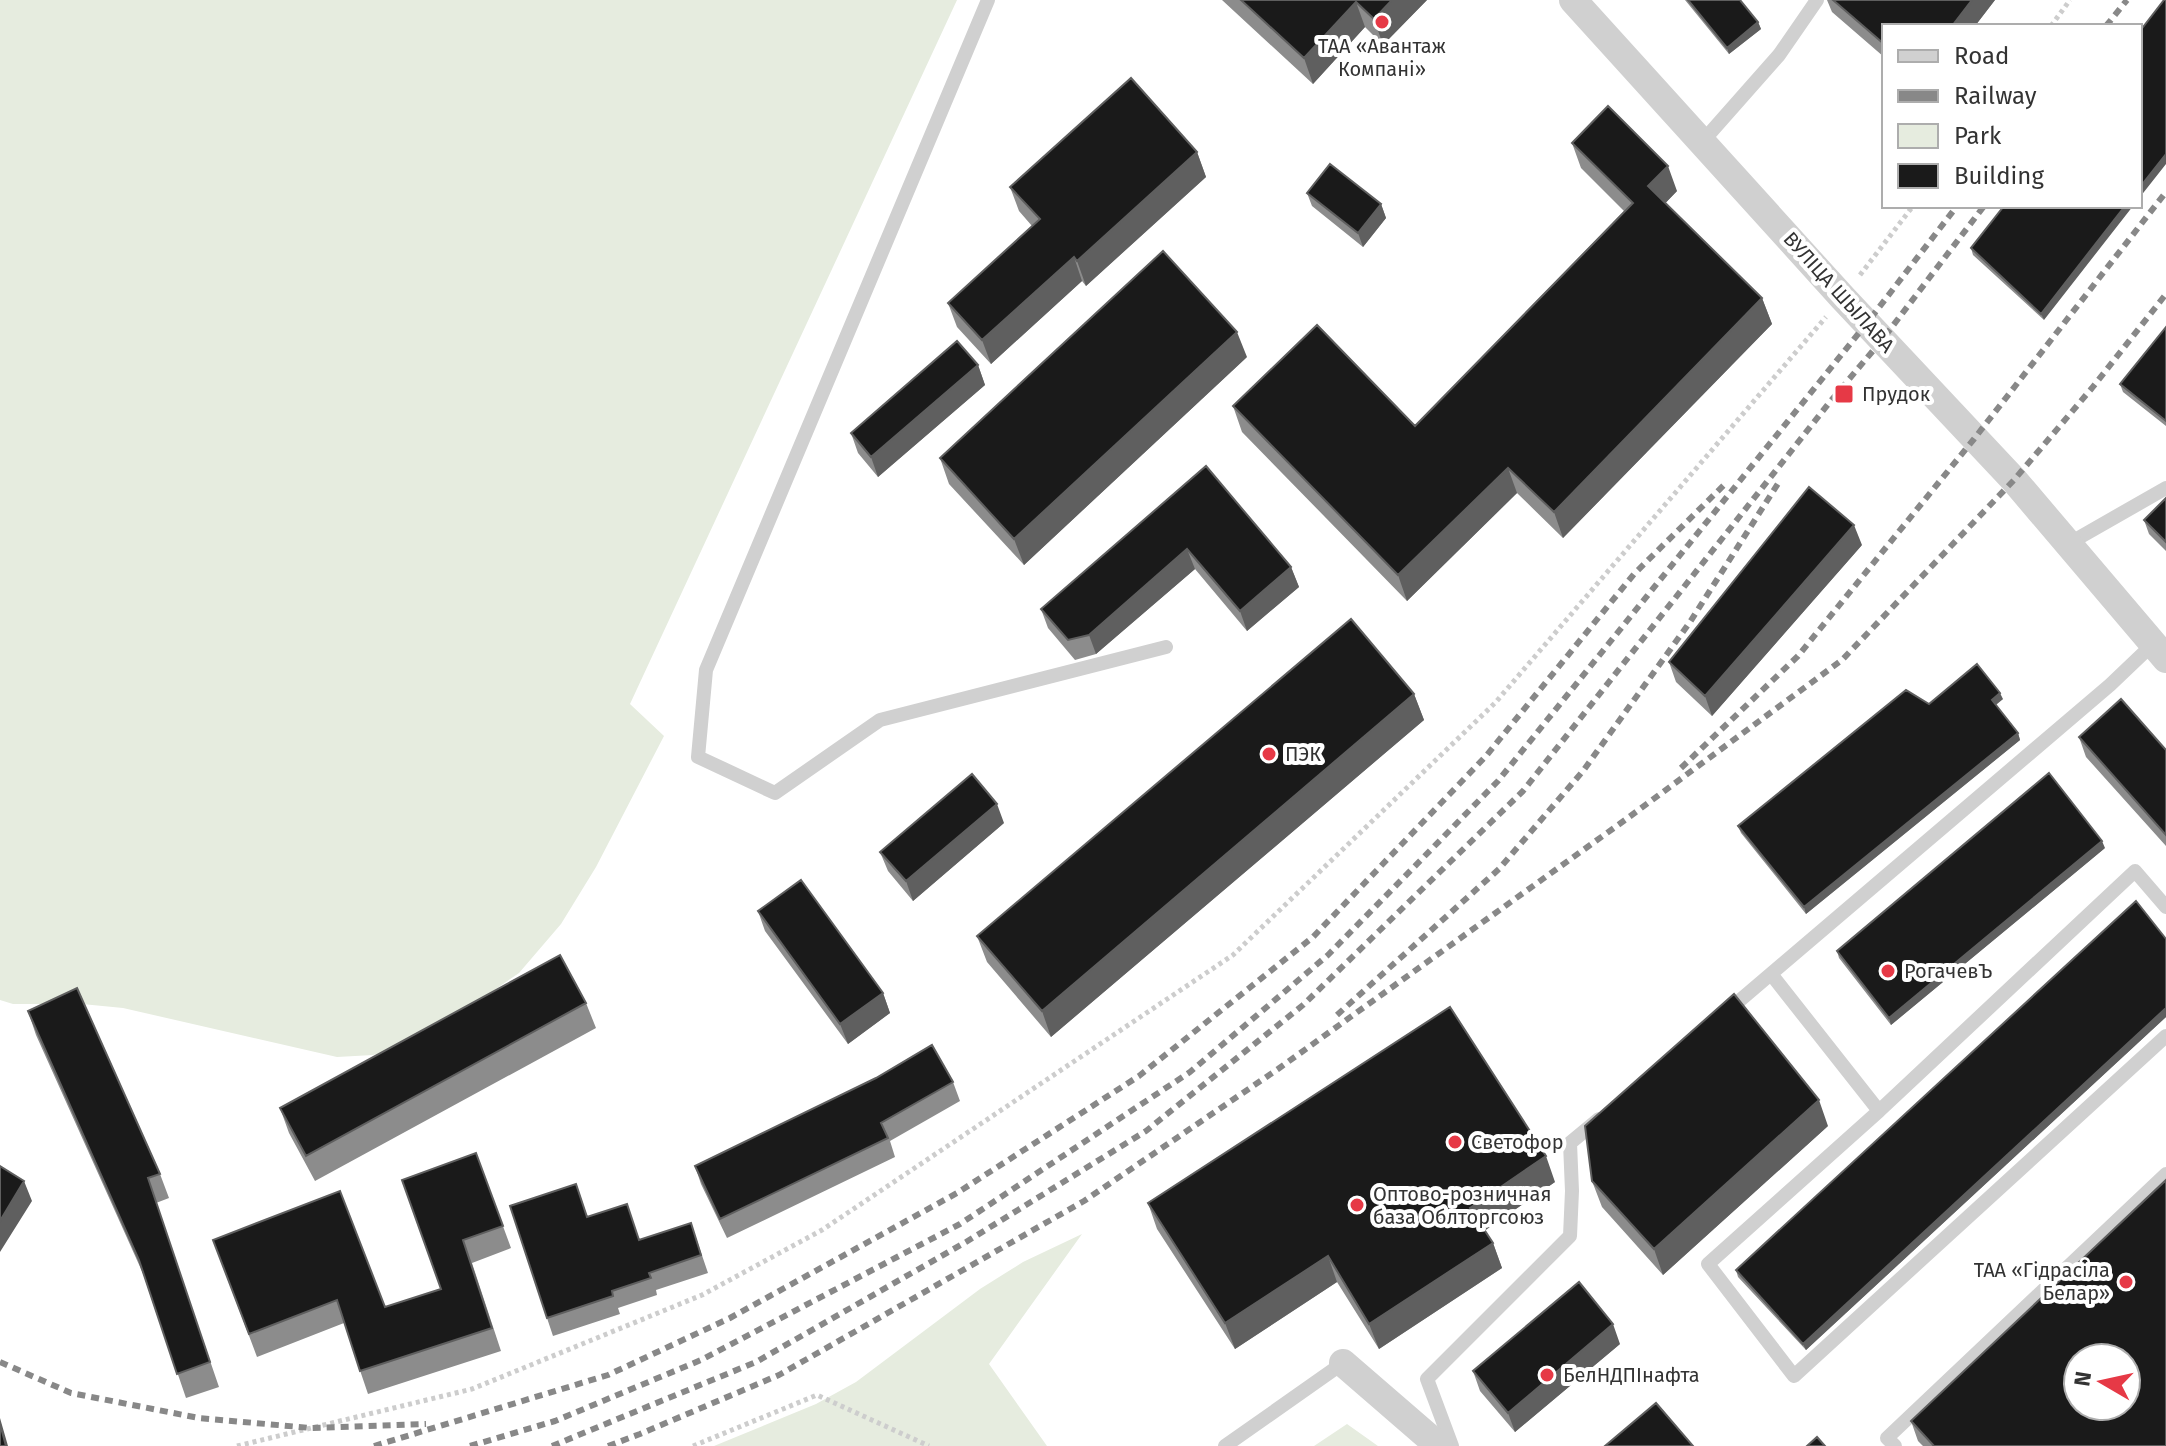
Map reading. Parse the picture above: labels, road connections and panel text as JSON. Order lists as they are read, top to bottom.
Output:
{
  "streets": {
    "street": ["ВУЛІЦА ШЫЛАВА"]
  },
  "places": {
    "other": [
      "ТАА «Авантаж Компані»",
      "ПЭК",
      "РогачевЪ",
      "Светофор",
      "Оптово-розничная база Облторгсоюз",
      "ТАА «Гідрасіла Белар»",
      "БелНДПІнафта"
    ],
    "transit": ["Прудок"]
  },
  "legend": [
    "Road",
    "Railway",
    "Park",
    "Building"
  ],
  "north": "left"
}
